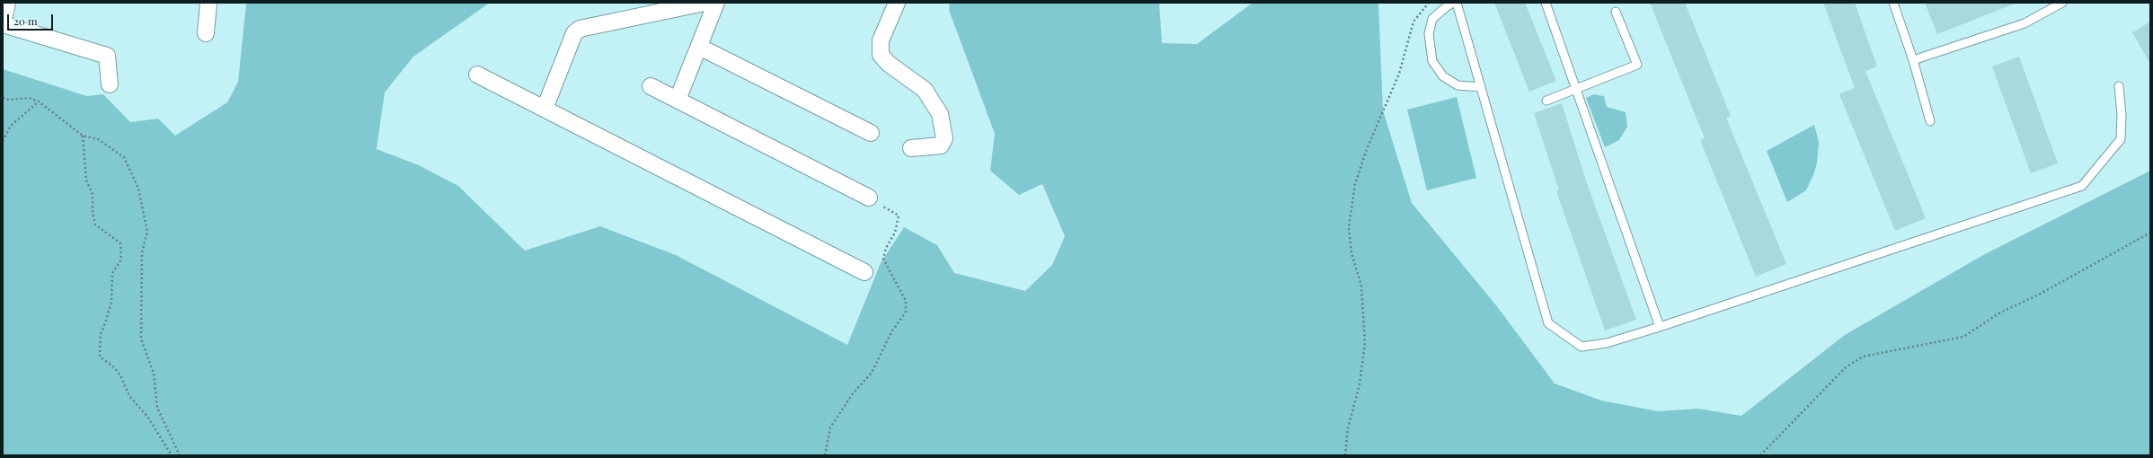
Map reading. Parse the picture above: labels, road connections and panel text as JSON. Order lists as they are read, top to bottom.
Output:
{
  "scale_bar": "20 m"
}
